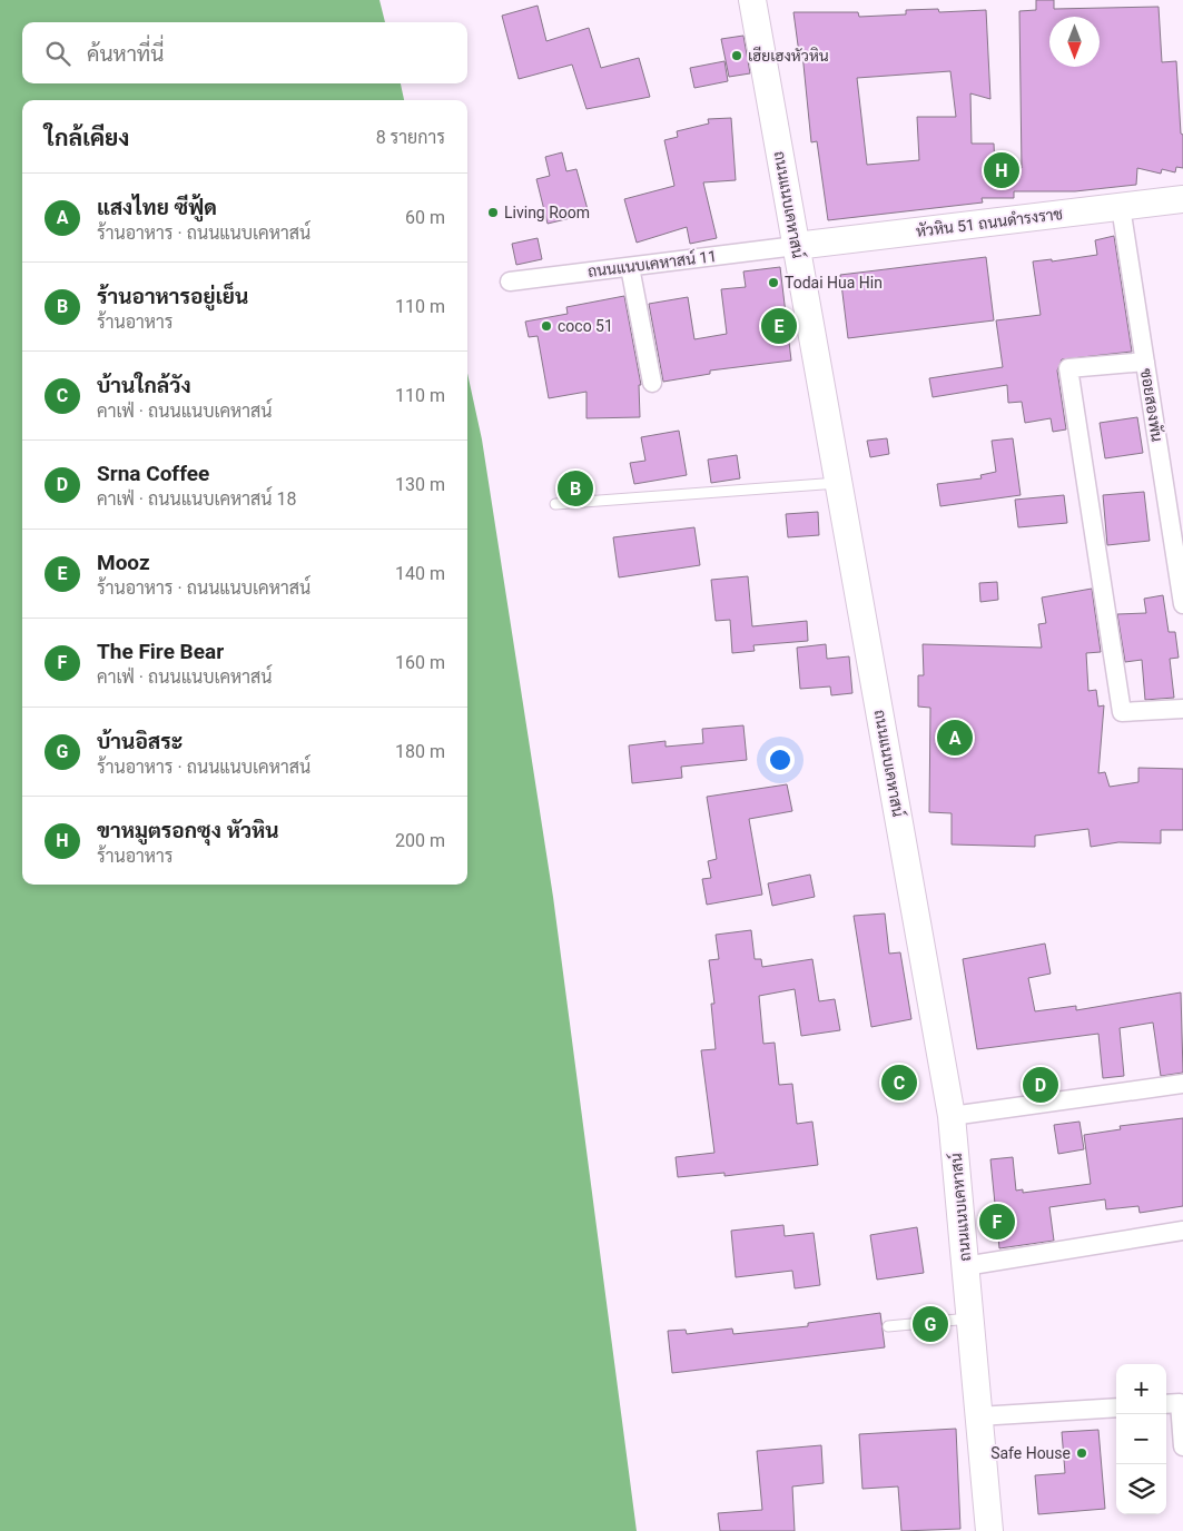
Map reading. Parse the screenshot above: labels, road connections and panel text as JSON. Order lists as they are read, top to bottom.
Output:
{
  "streets": {
    "street": [
      "ถนนแนบเคหาสน์",
      "หัวหิน 51 ถนนดำรงราช",
      "ถนนแนบเคหาสน์ 11",
      "ซอยสองพัน"
    ]
  },
  "crossings": [
    ["ถนนแนบเคหาสน์", "หัวหิน 51 ถนนดำรงราช"],
    ["ถนนแนบเคหาสน์", "ถนนแนบเคหาสน์ 11"],
    ["หัวหิน 51 ถนนดำรงราช", "ถนนแนบเคหาสน์ 11"],
    ["หัวหิน 51 ถนนดำรงราช", "ซอยสองพัน"]
  ],
  "places": [
    "เฮียเฮงหัวหิน",
    "Living Room",
    "Todai Hua Hin",
    "coco 51",
    "Safe House"
  ],
  "north": "bottom",
  "page": {
    "search": "ค้นหาที่นี่",
    "heading": ["ใกล้เคียง", "8 รายการ"],
    "pins": [
      "H",
      "E",
      "B",
      "A",
      "C",
      "D",
      "F",
      "G"
    ],
    "list": [
      {
        "mark": "A",
        "name": "แสงไทย ซีฟู้ด",
        "note": "ร้านอาหาร · ถนนแนบเคหาสน์",
        "value": "60 m"
      },
      {
        "mark": "B",
        "name": "ร้านอาหารอยู่เย็น",
        "note": "ร้านอาหาร",
        "value": "110 m"
      },
      {
        "mark": "C",
        "name": "บ้านใกล้วัง",
        "note": "คาเฟ่ · ถนนแนบเคหาสน์",
        "value": "110 m"
      },
      {
        "mark": "D",
        "name": "Srna Coffee",
        "note": "คาเฟ่ · ถนนแนบเคหาสน์ 18",
        "value": "130 m"
      },
      {
        "mark": "E",
        "name": "Mooz",
        "note": "ร้านอาหาร · ถนนแนบเคหาสน์",
        "value": "140 m"
      },
      {
        "mark": "F",
        "name": "The Fire Bear",
        "note": "คาเฟ่ · ถนนแนบเคหาสน์",
        "value": "160 m"
      },
      {
        "mark": "G",
        "name": "บ้านอิสระ",
        "note": "ร้านอาหาร · ถนนแนบเคหาสน์",
        "value": "180 m"
      },
      {
        "mark": "H",
        "name": "ขาหมูตรอกซุง หัวหิน",
        "note": "ร้านอาหาร",
        "value": "200 m"
      }
    ],
    "map_buttons": ["+", "−"]
  }
}
